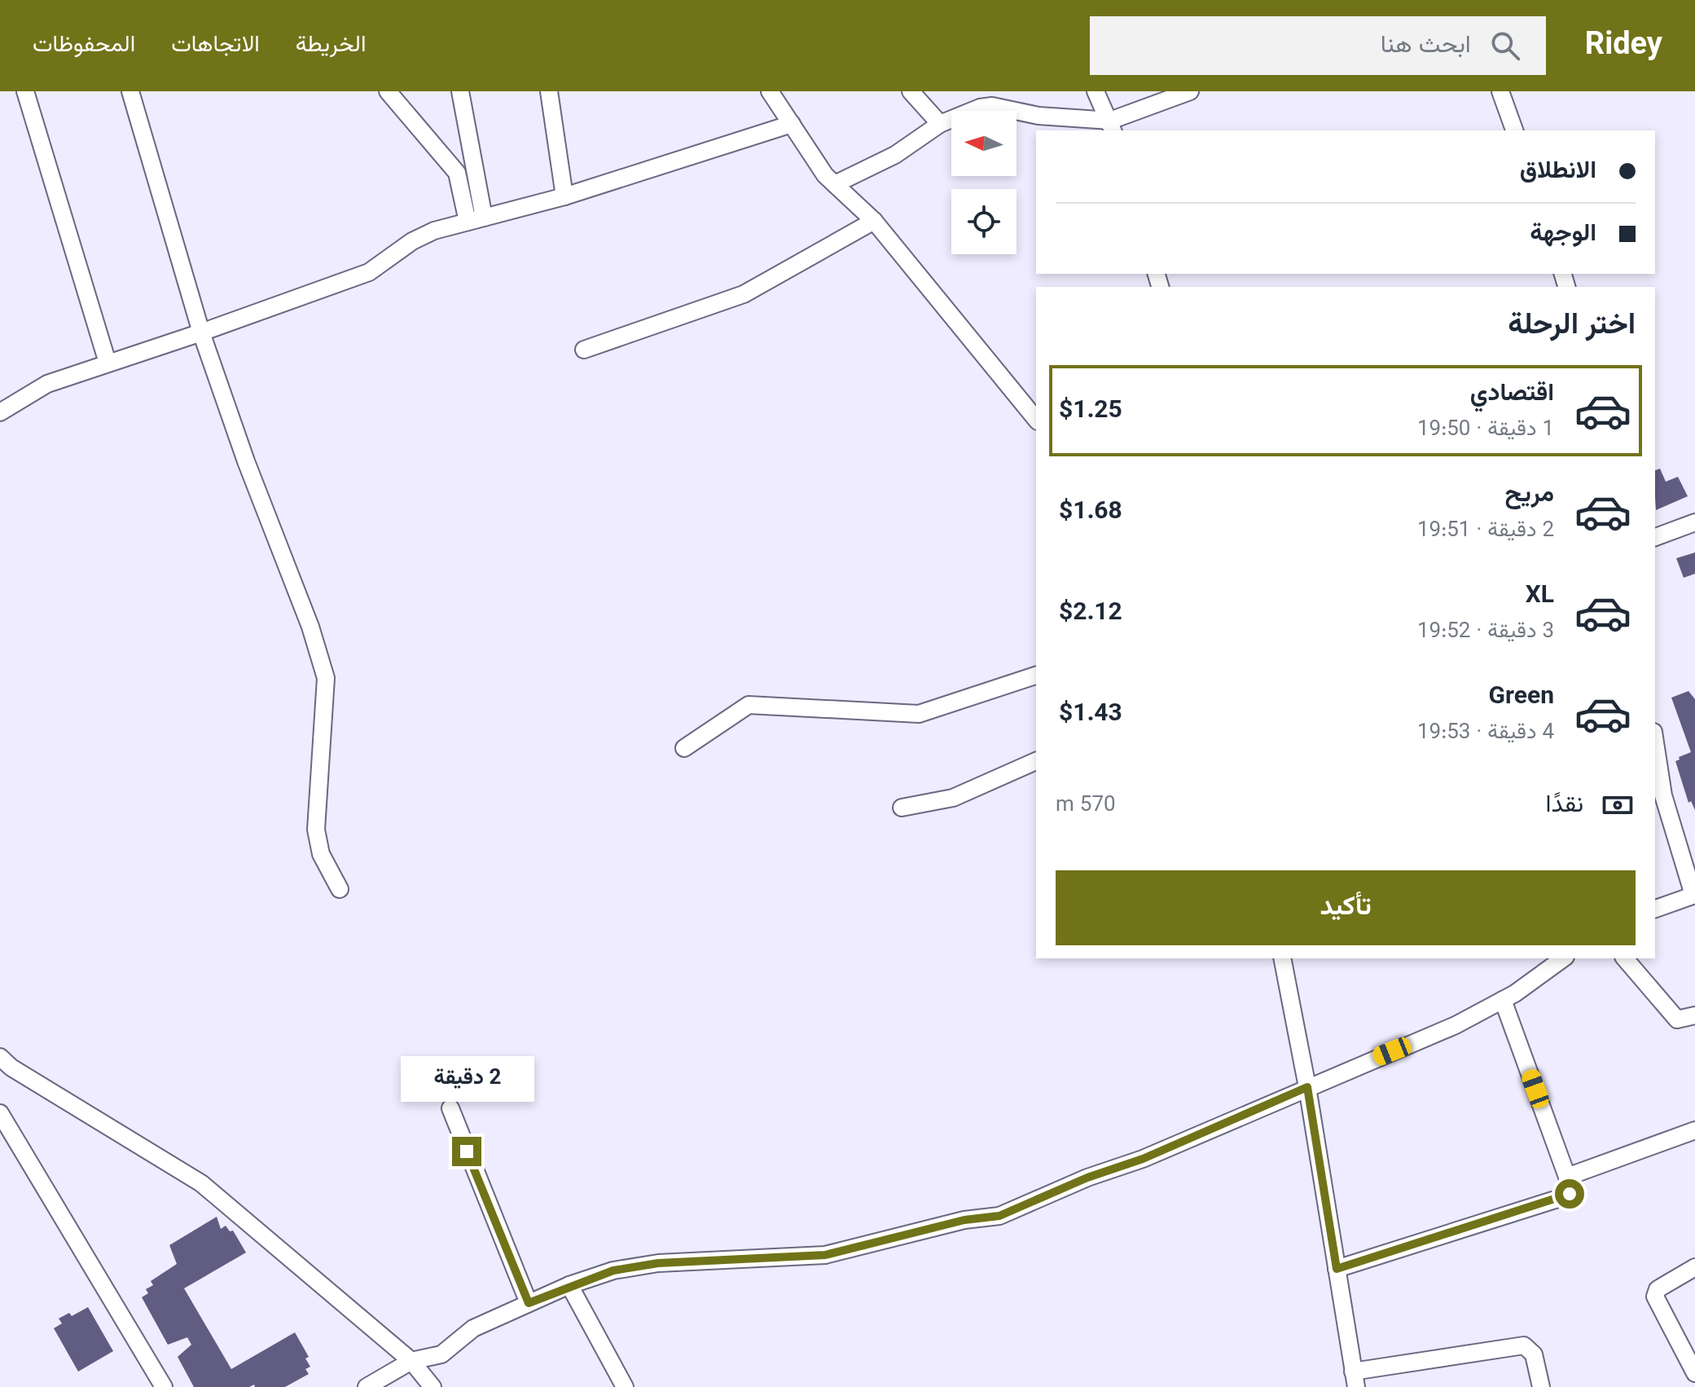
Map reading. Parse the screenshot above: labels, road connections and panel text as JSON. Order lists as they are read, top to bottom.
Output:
{
  "north": "left",
  "page": {
    "header": "Ridey",
    "search": "ابحث هنا",
    "nav": ["الخريطة", "الاتجاهات", "المحفوظات"],
    "banner": ["الانطلاق", "الوجهة"],
    "heading": "اختر الرحلة",
    "list": [
      {
        "name": "اقتصادي",
        "note": "1 دقيقة · 19:50",
        "value": "$1.25"
      },
      {
        "name": "مريح",
        "note": "2 دقيقة · 19:51",
        "value": "$1.68"
      },
      {
        "name": "XL",
        "note": "3 دقيقة · 19:52",
        "value": "$2.12"
      },
      {
        "name": "Green",
        "note": "4 دقيقة · 19:53",
        "value": "$1.43"
      }
    ],
    "pay": ["نقدًا", "570 m"],
    "buttons": "تأكيد",
    "bubble": "2 دقيقة"
  }
}
